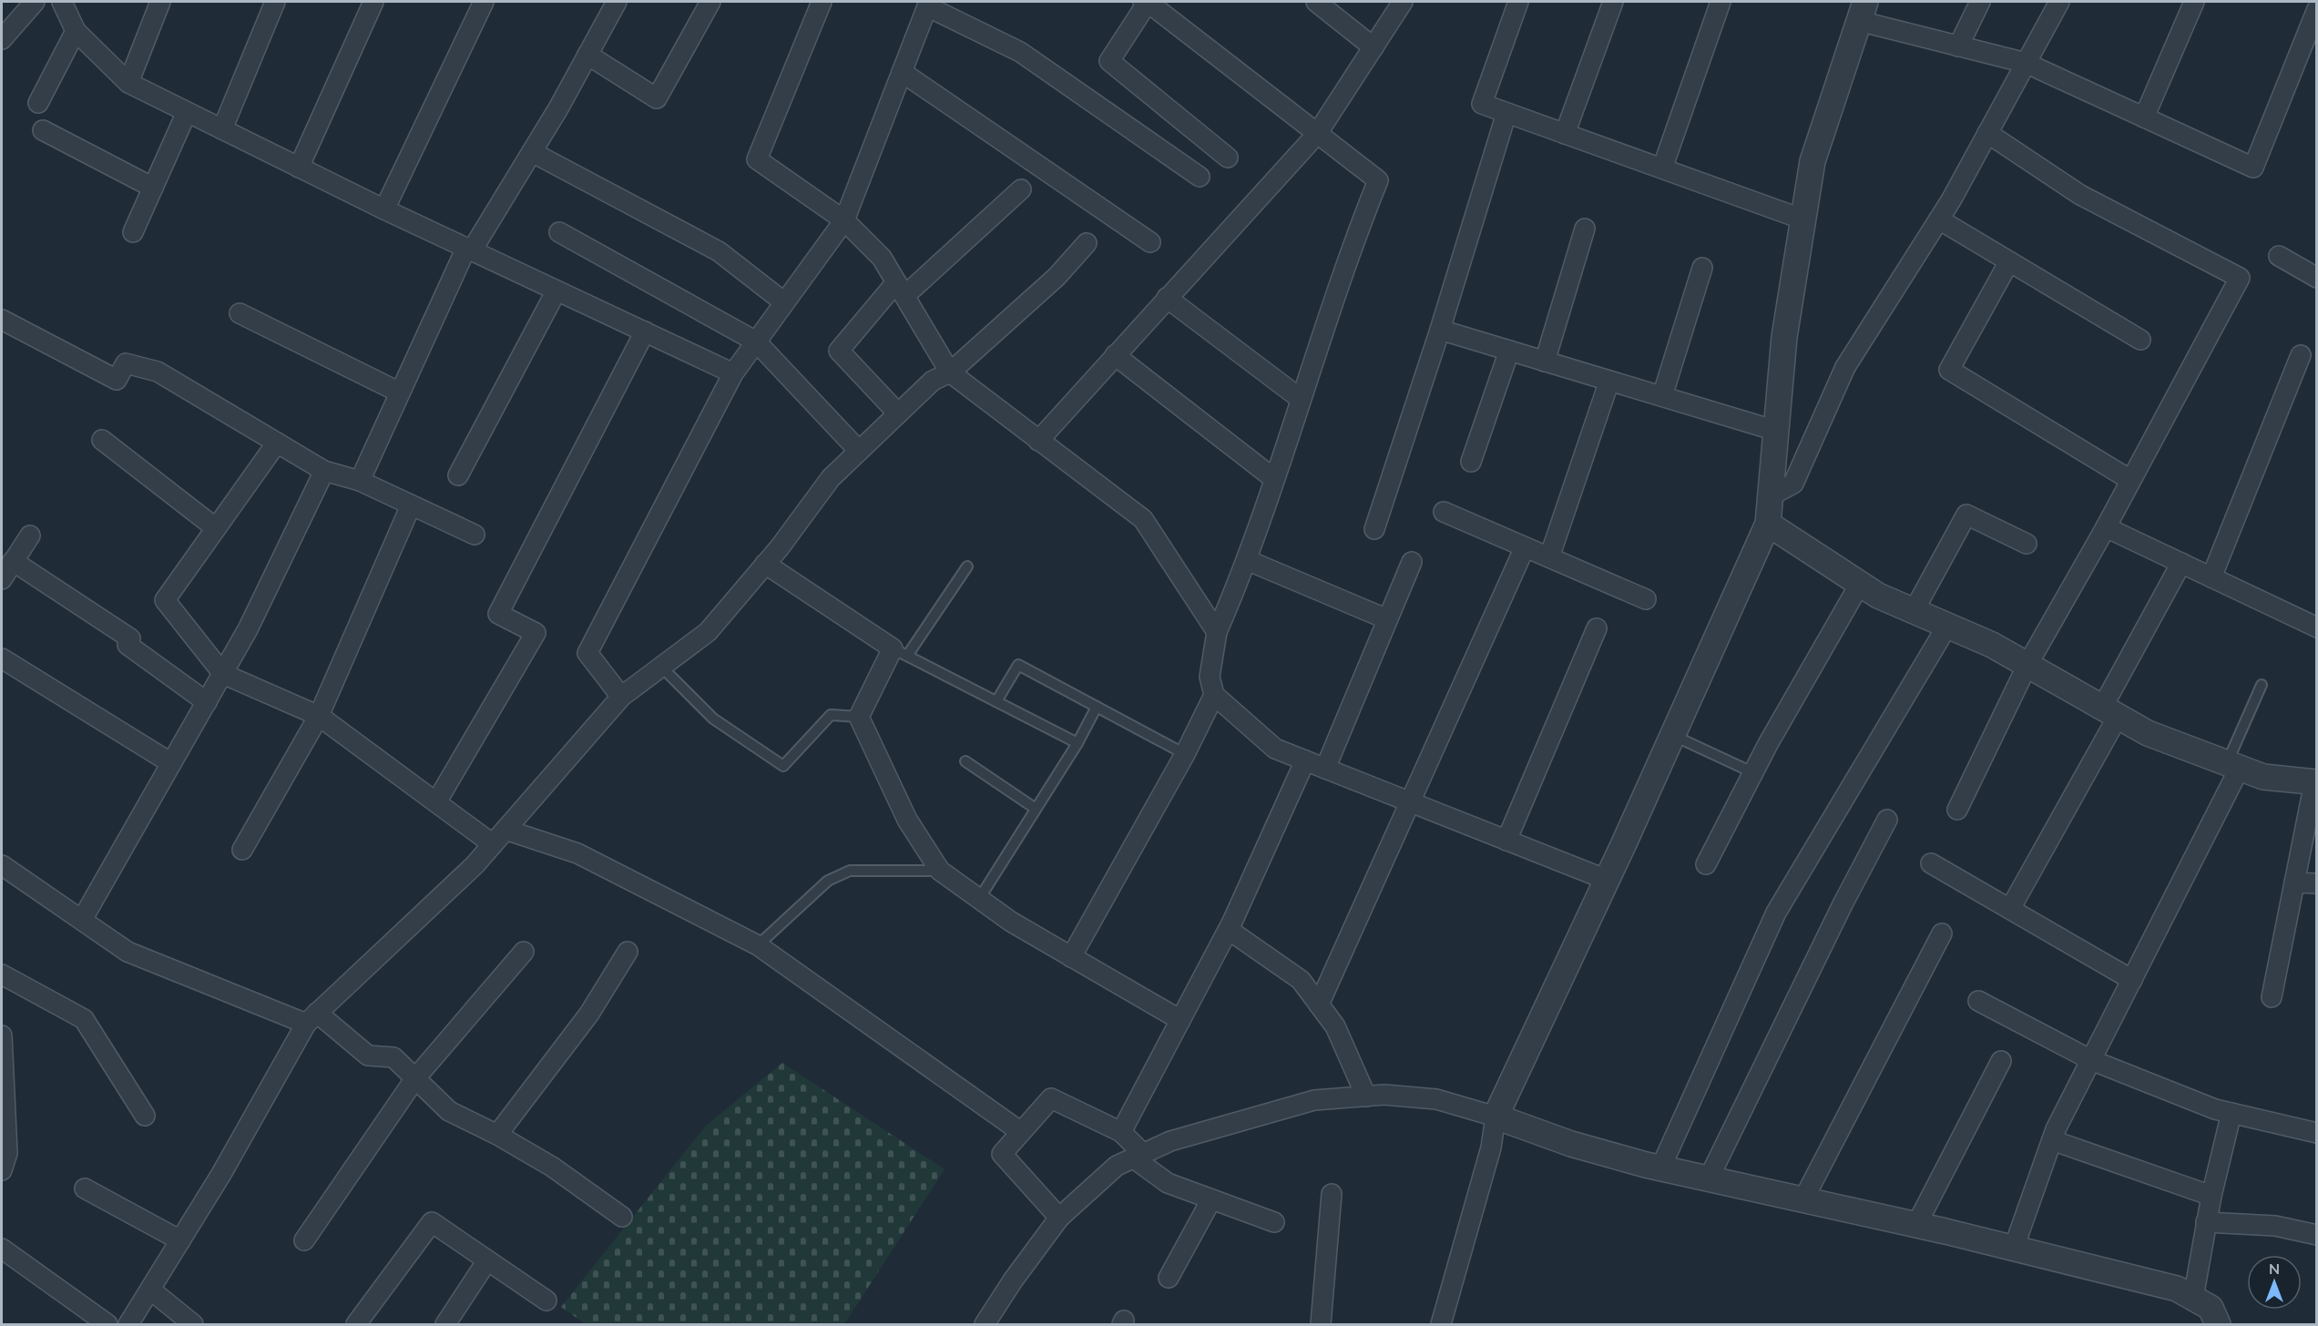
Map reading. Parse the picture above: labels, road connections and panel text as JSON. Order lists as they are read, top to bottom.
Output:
{
  "north": "top"
}
